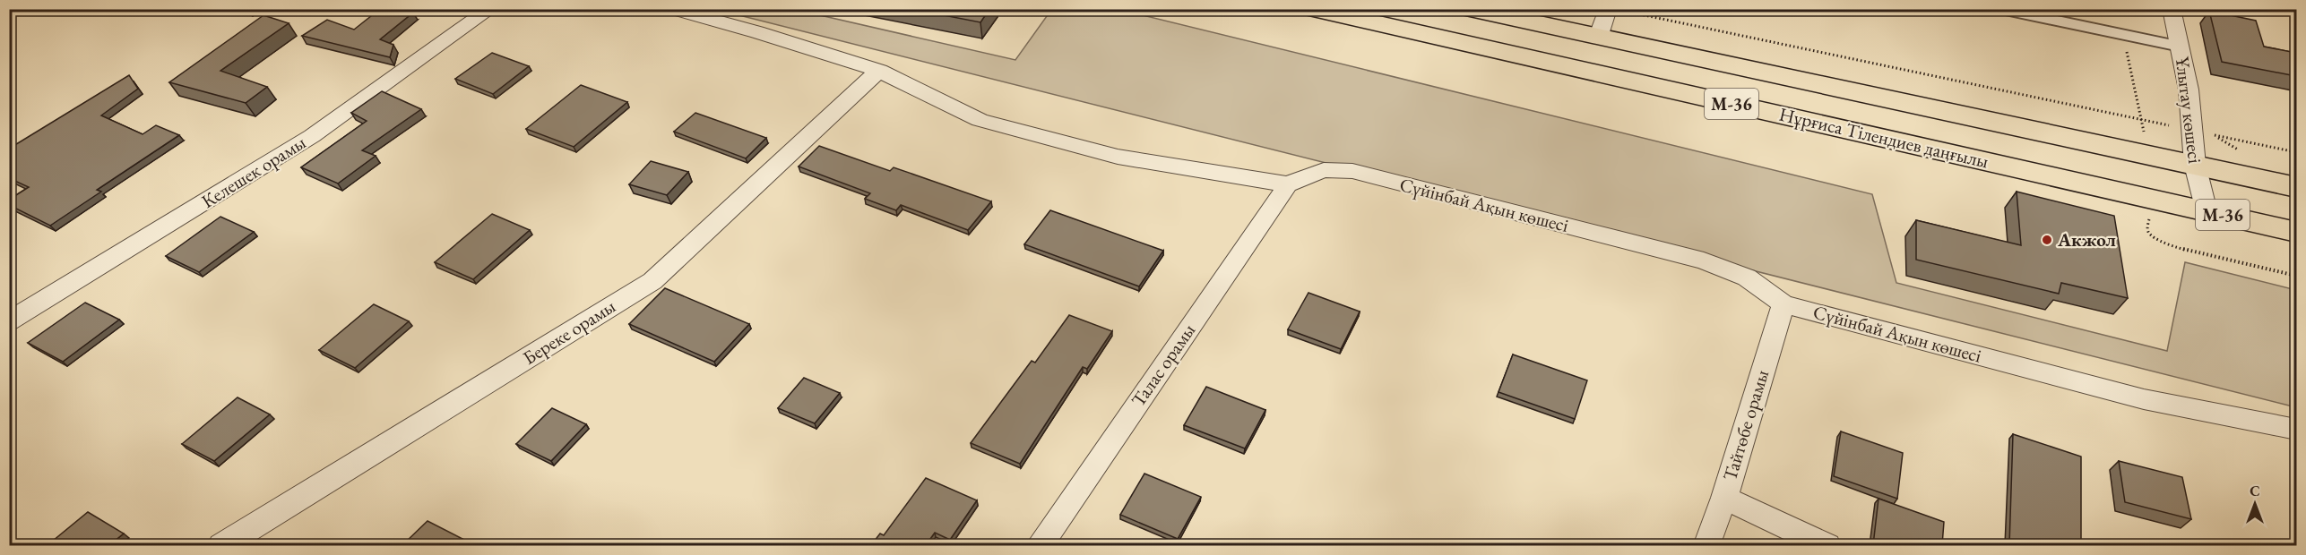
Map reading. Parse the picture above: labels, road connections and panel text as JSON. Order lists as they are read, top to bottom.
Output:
{
  "streets": {
    "main road": ["M-36", "Нұрғиса Тілендиев даңғылы"],
    "street": [
      "Ұлытау көшесі",
      "Келешек орамы",
      "Сүйінбай Ақын көшесі",
      "Береке орамы",
      "Талас орамы",
      "Тайтөбе орамы"
    ]
  },
  "crossings": [
    ["Ұлытау көшесі", "Нұрғиса Тілендиев даңғылы"],
    ["Сүйінбай Ақын көшесі", "Талас орамы"],
    ["Сүйінбай Ақын көшесі", "Тайтөбе орамы"]
  ],
  "places": ["Акжол"],
  "north": "top"
}
